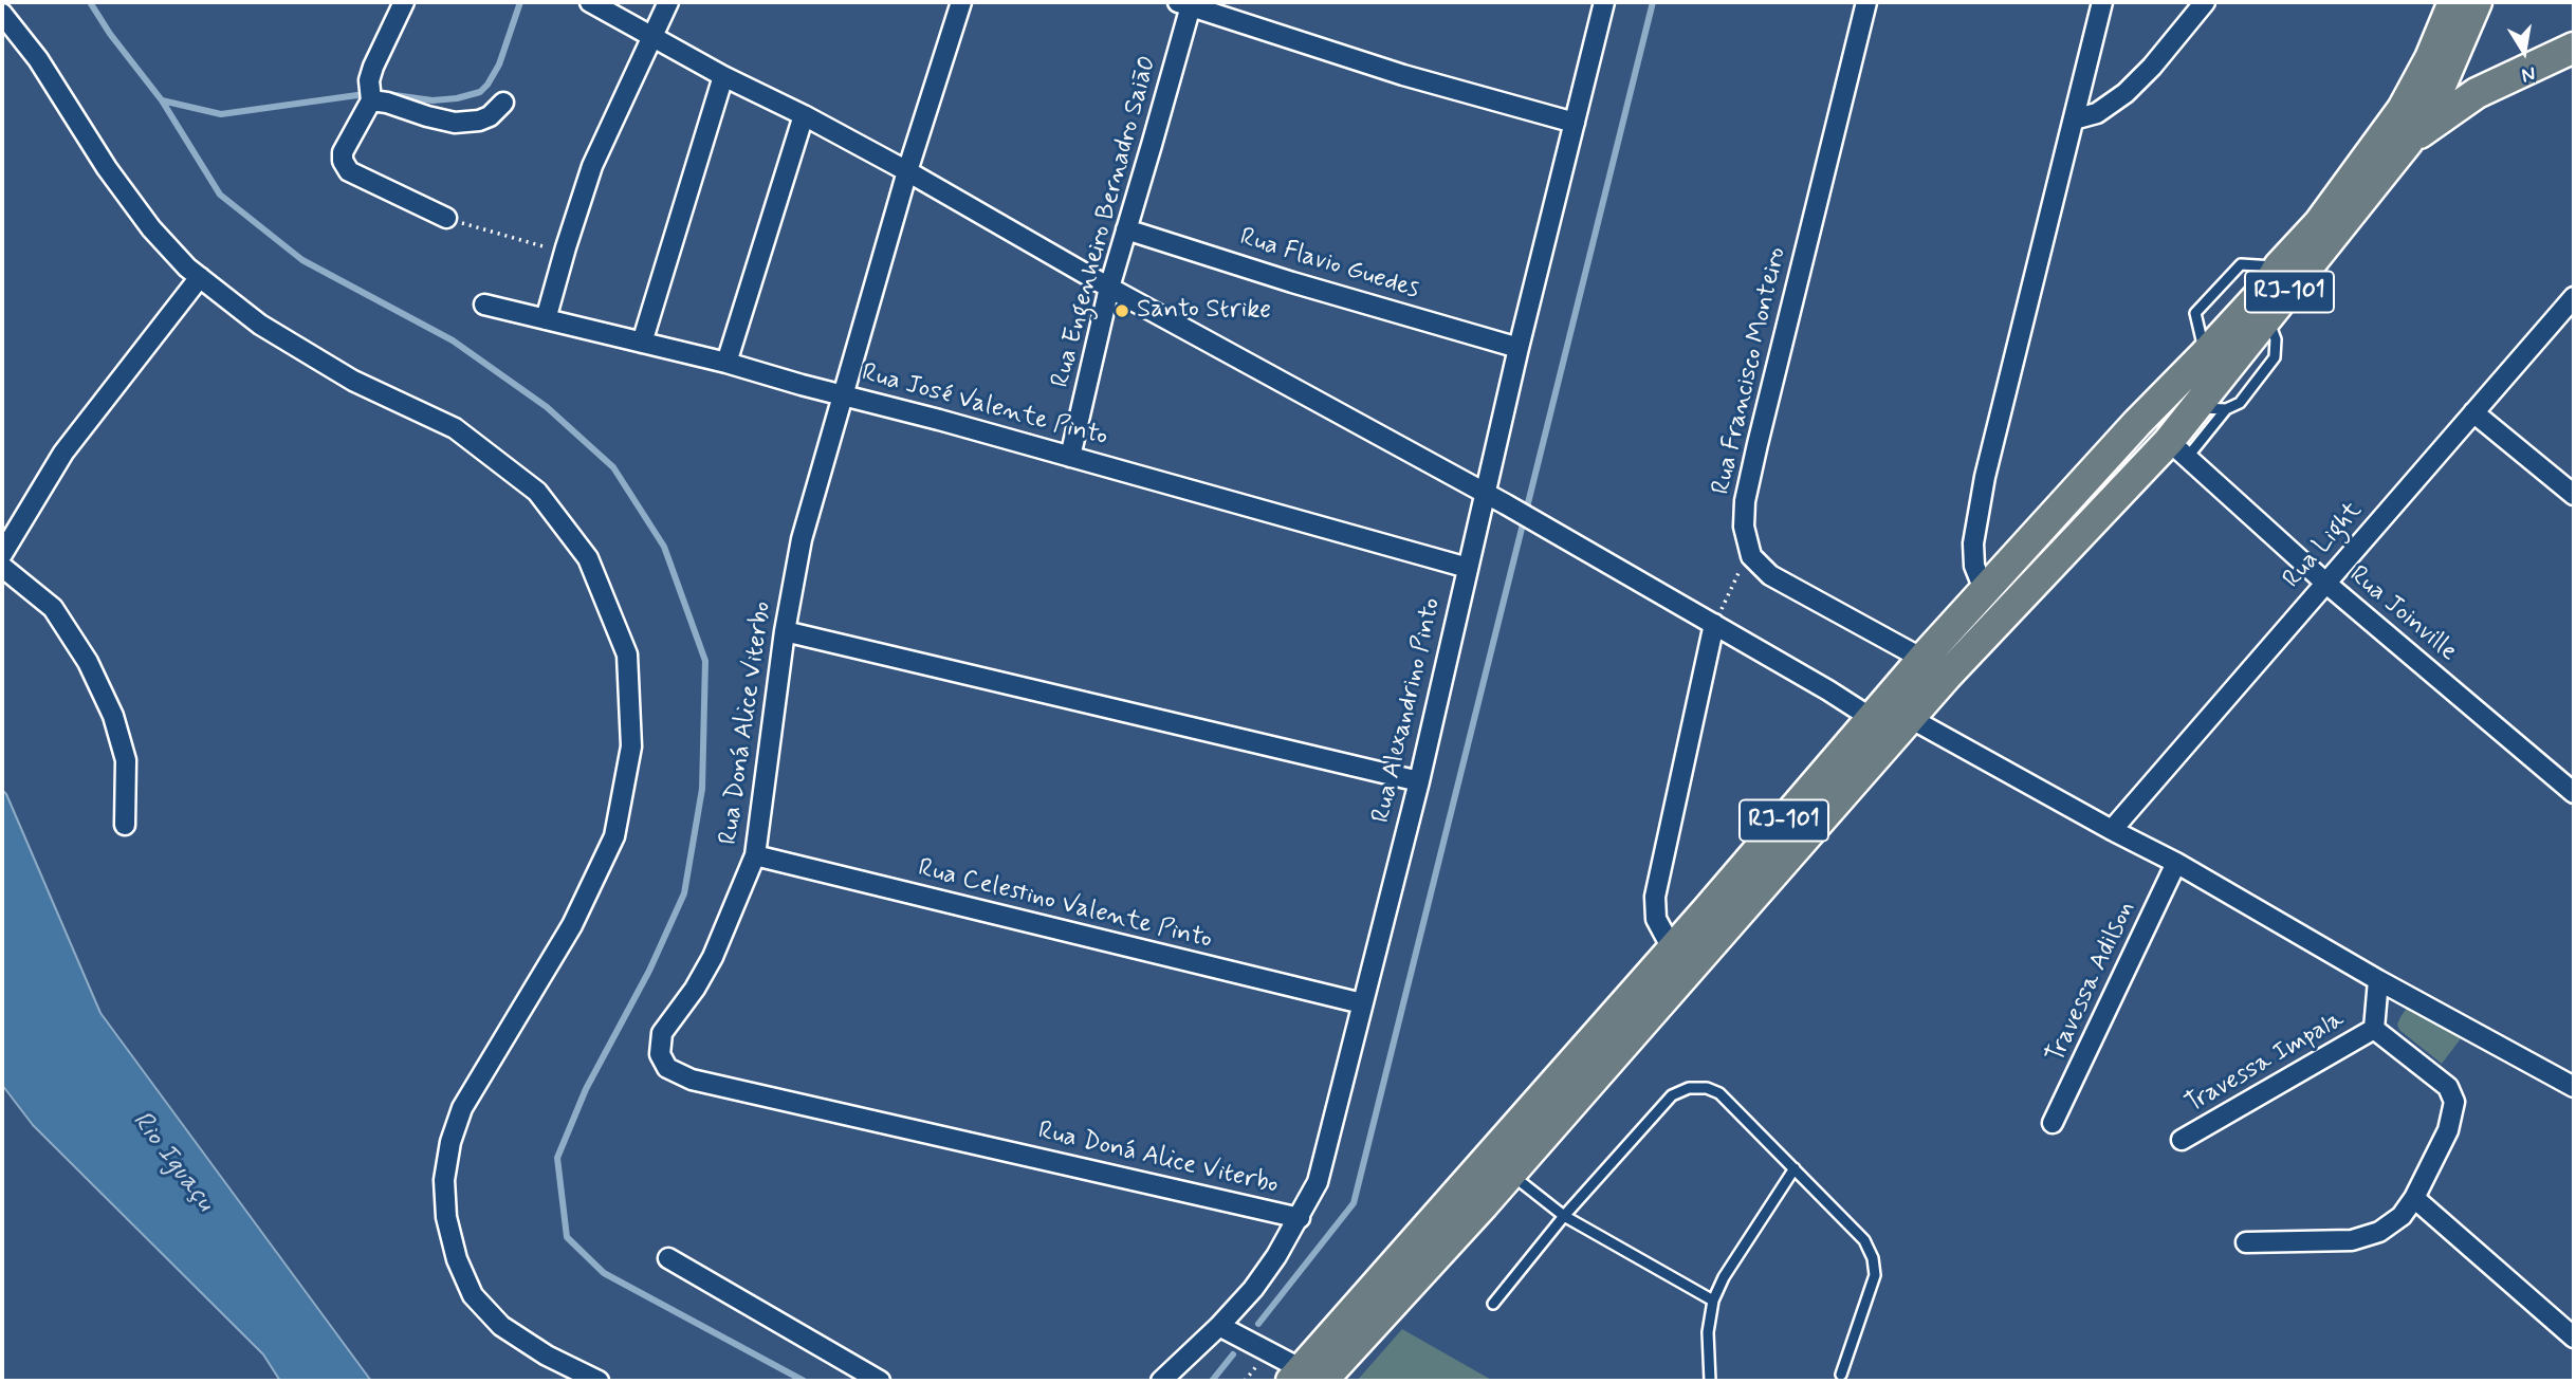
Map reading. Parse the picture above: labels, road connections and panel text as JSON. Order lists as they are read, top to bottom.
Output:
{
  "streets": {
    "main road": ["RJ-101"],
    "street": [
      "Rua Engenheiro Bernadro Saiā0",
      "Rua Flavio Guedes",
      "Rua Francisco Monteiro",
      "Rua José Valente Pinto",
      "Rua Light",
      "Rua Joinville",
      "Rua Alexandrino Pinto",
      "Rua Doná Alice Viterbo",
      "Rua Celestino Valente Pinto",
      "Travessa Adilson",
      "Travessa Impala"
    ]
  },
  "crossings": [
    ["Rua Engenheiro Bernadro Saiā0", "Rua Flavio Guedes"],
    ["Rua Engenheiro Bernadro Saiā0", "Rua José Valente Pinto"],
    ["Rua Flavio Guedes", "Rua Alexandrino Pinto"],
    ["RJ-101", "Rua Joinville"],
    ["Rua José Valente Pinto", "Rua Alexandrino Pinto"],
    ["Rua José Valente Pinto", "Rua Doná Alice Viterbo"],
    ["Rua Light", "Rua Joinville"],
    ["Rua Alexandrino Pinto", "Rua Doná Alice Viterbo"],
    ["Rua Alexandrino Pinto", "Rua Celestino Valente Pinto"],
    ["Rua Doná Alice Viterbo", "Rua Celestino Valente Pinto"]
  ],
  "water": ["Rio Iguaçu"],
  "places": ["Santo Strike"],
  "north": "bottom"
}
